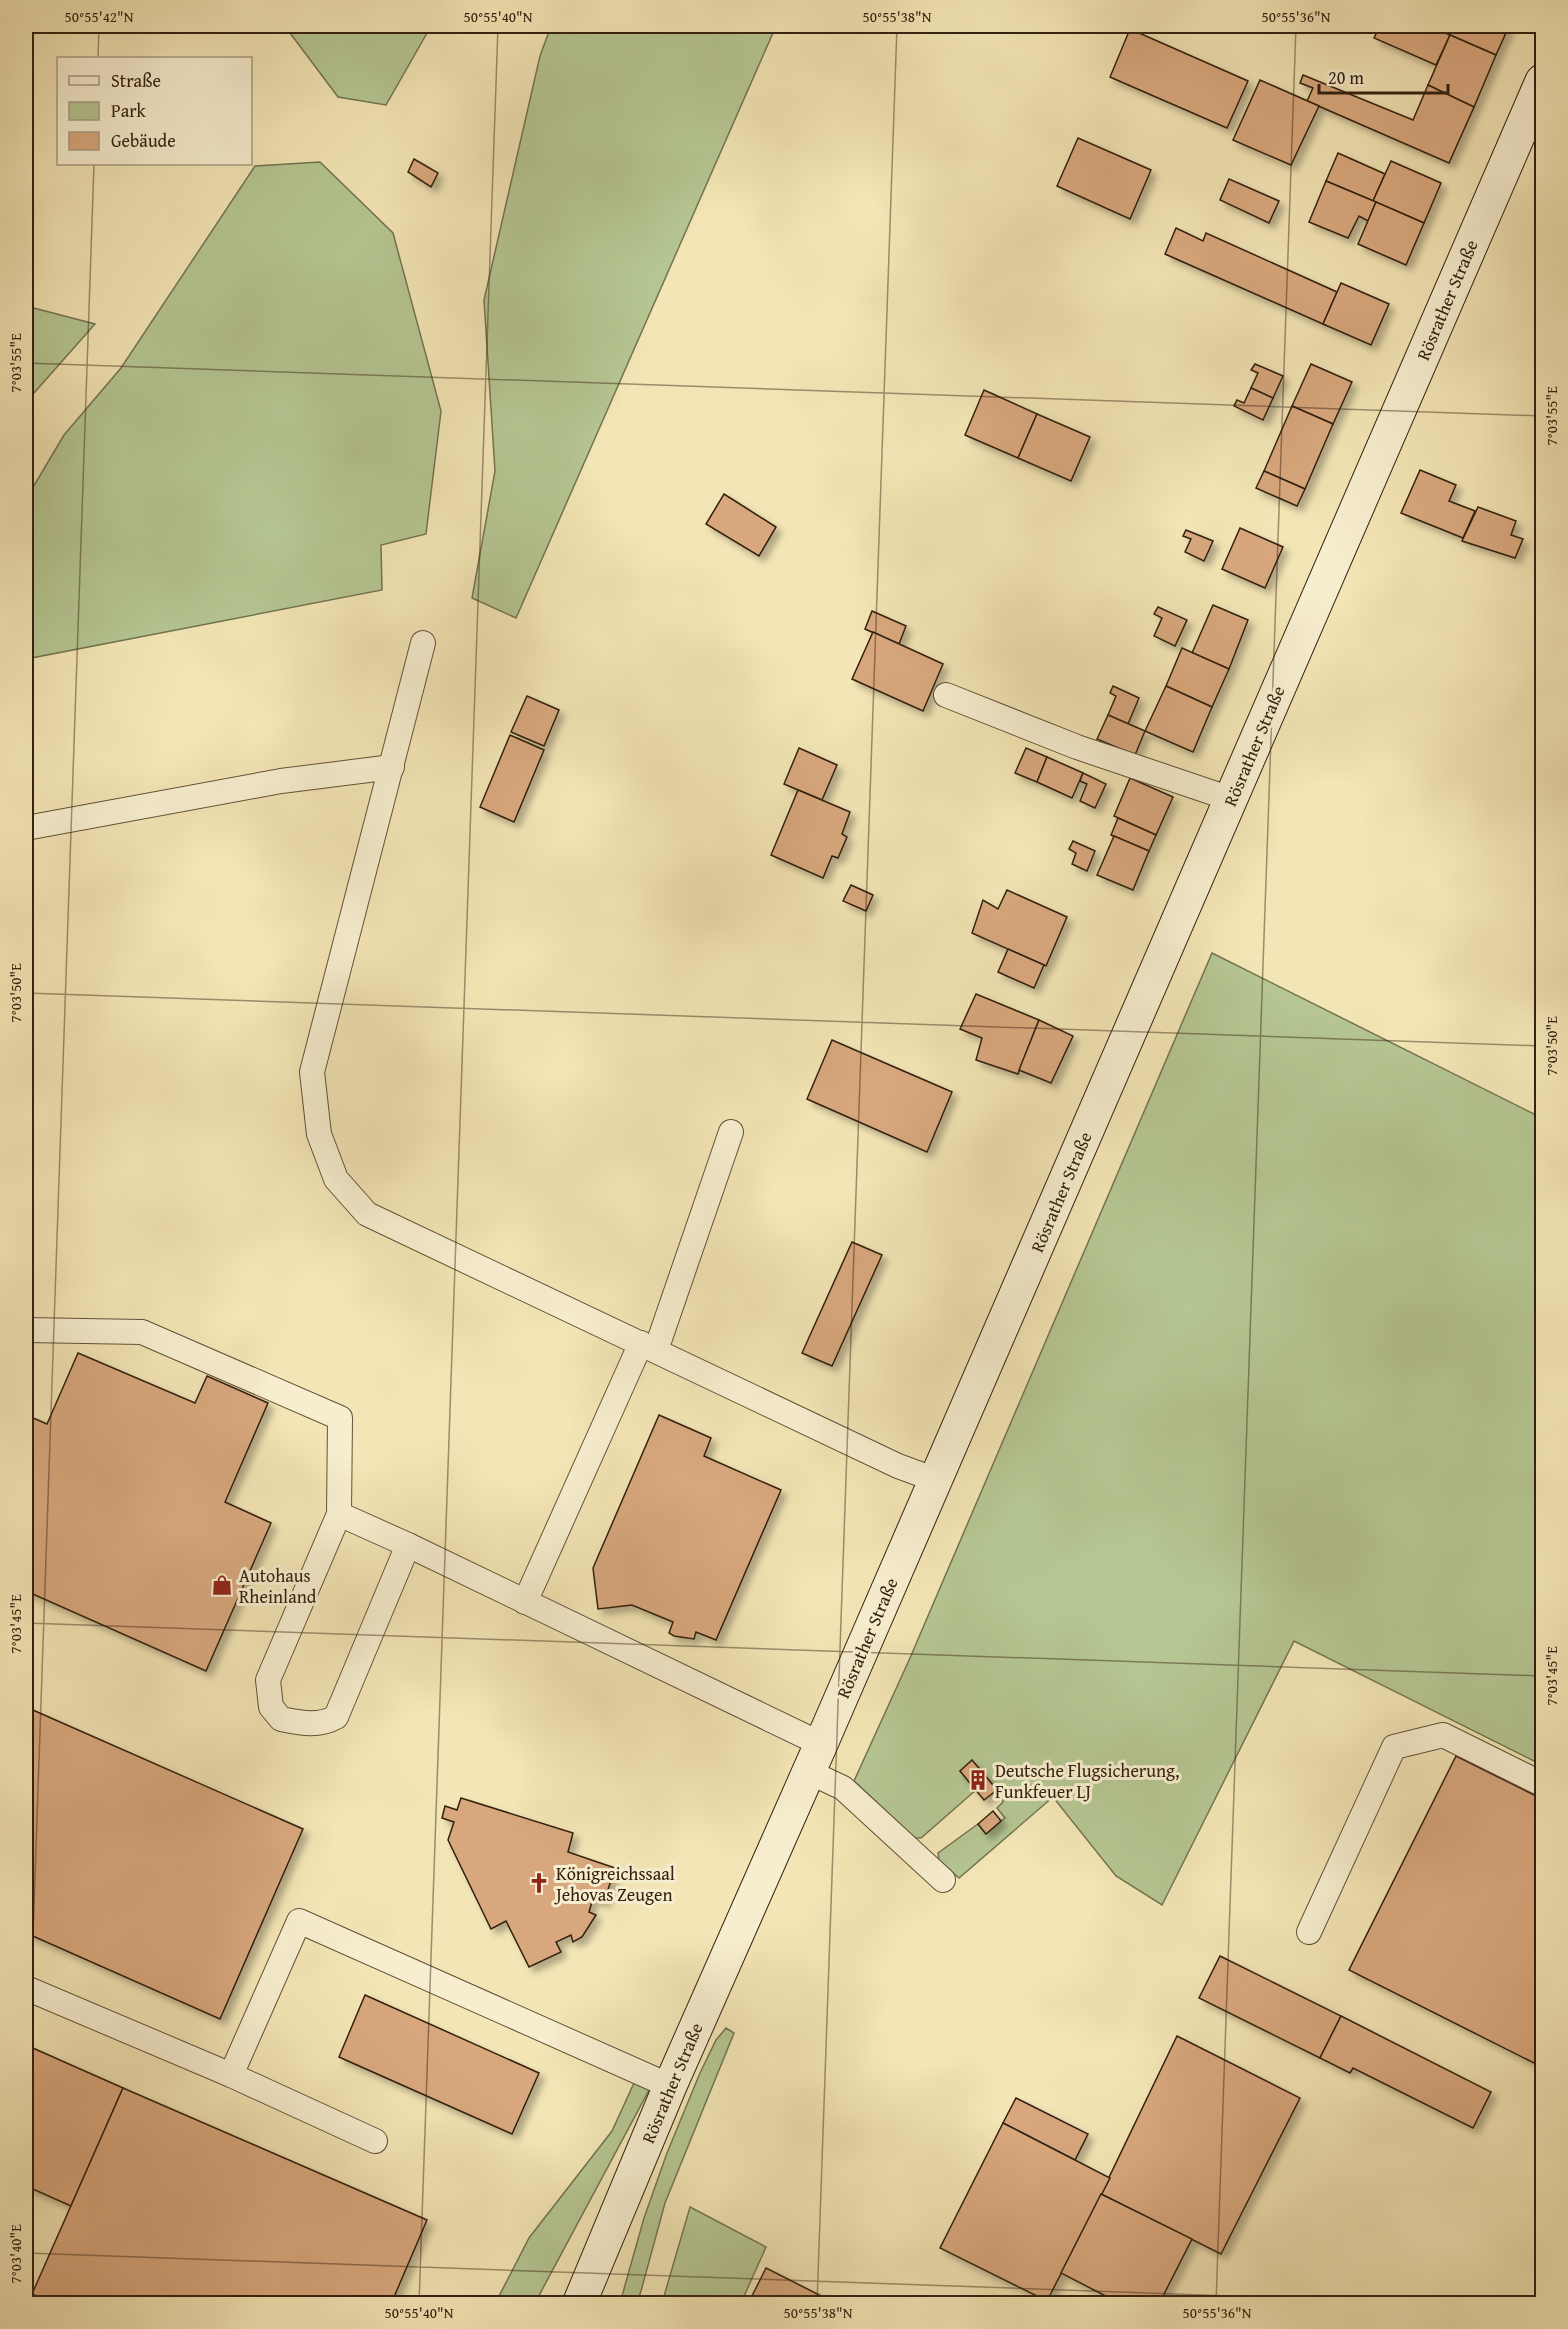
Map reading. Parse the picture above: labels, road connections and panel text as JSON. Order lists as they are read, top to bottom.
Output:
{
  "streets": {
    "main road": ["Rösrather Straße"]
  },
  "places": {
    "shop": ["Autohaus Rheinland"],
    "building": ["Deutsche Flugsicherung, Funkfeuer LJ"],
    "church": ["Königreichssaal Jehovas Zeugen"]
  },
  "legend": ["Straße", "Park", "Gebäude"],
  "scale_bar": "20 m",
  "coordinates": [
    "50°55'42\"N",
    "50°55'40\"N",
    "50°55'38\"N",
    "50°55'36\"N",
    "7°03'55\"E",
    "7°03'50\"E",
    "7°03'45\"E",
    "7°03'40\"E"
  ]
}
